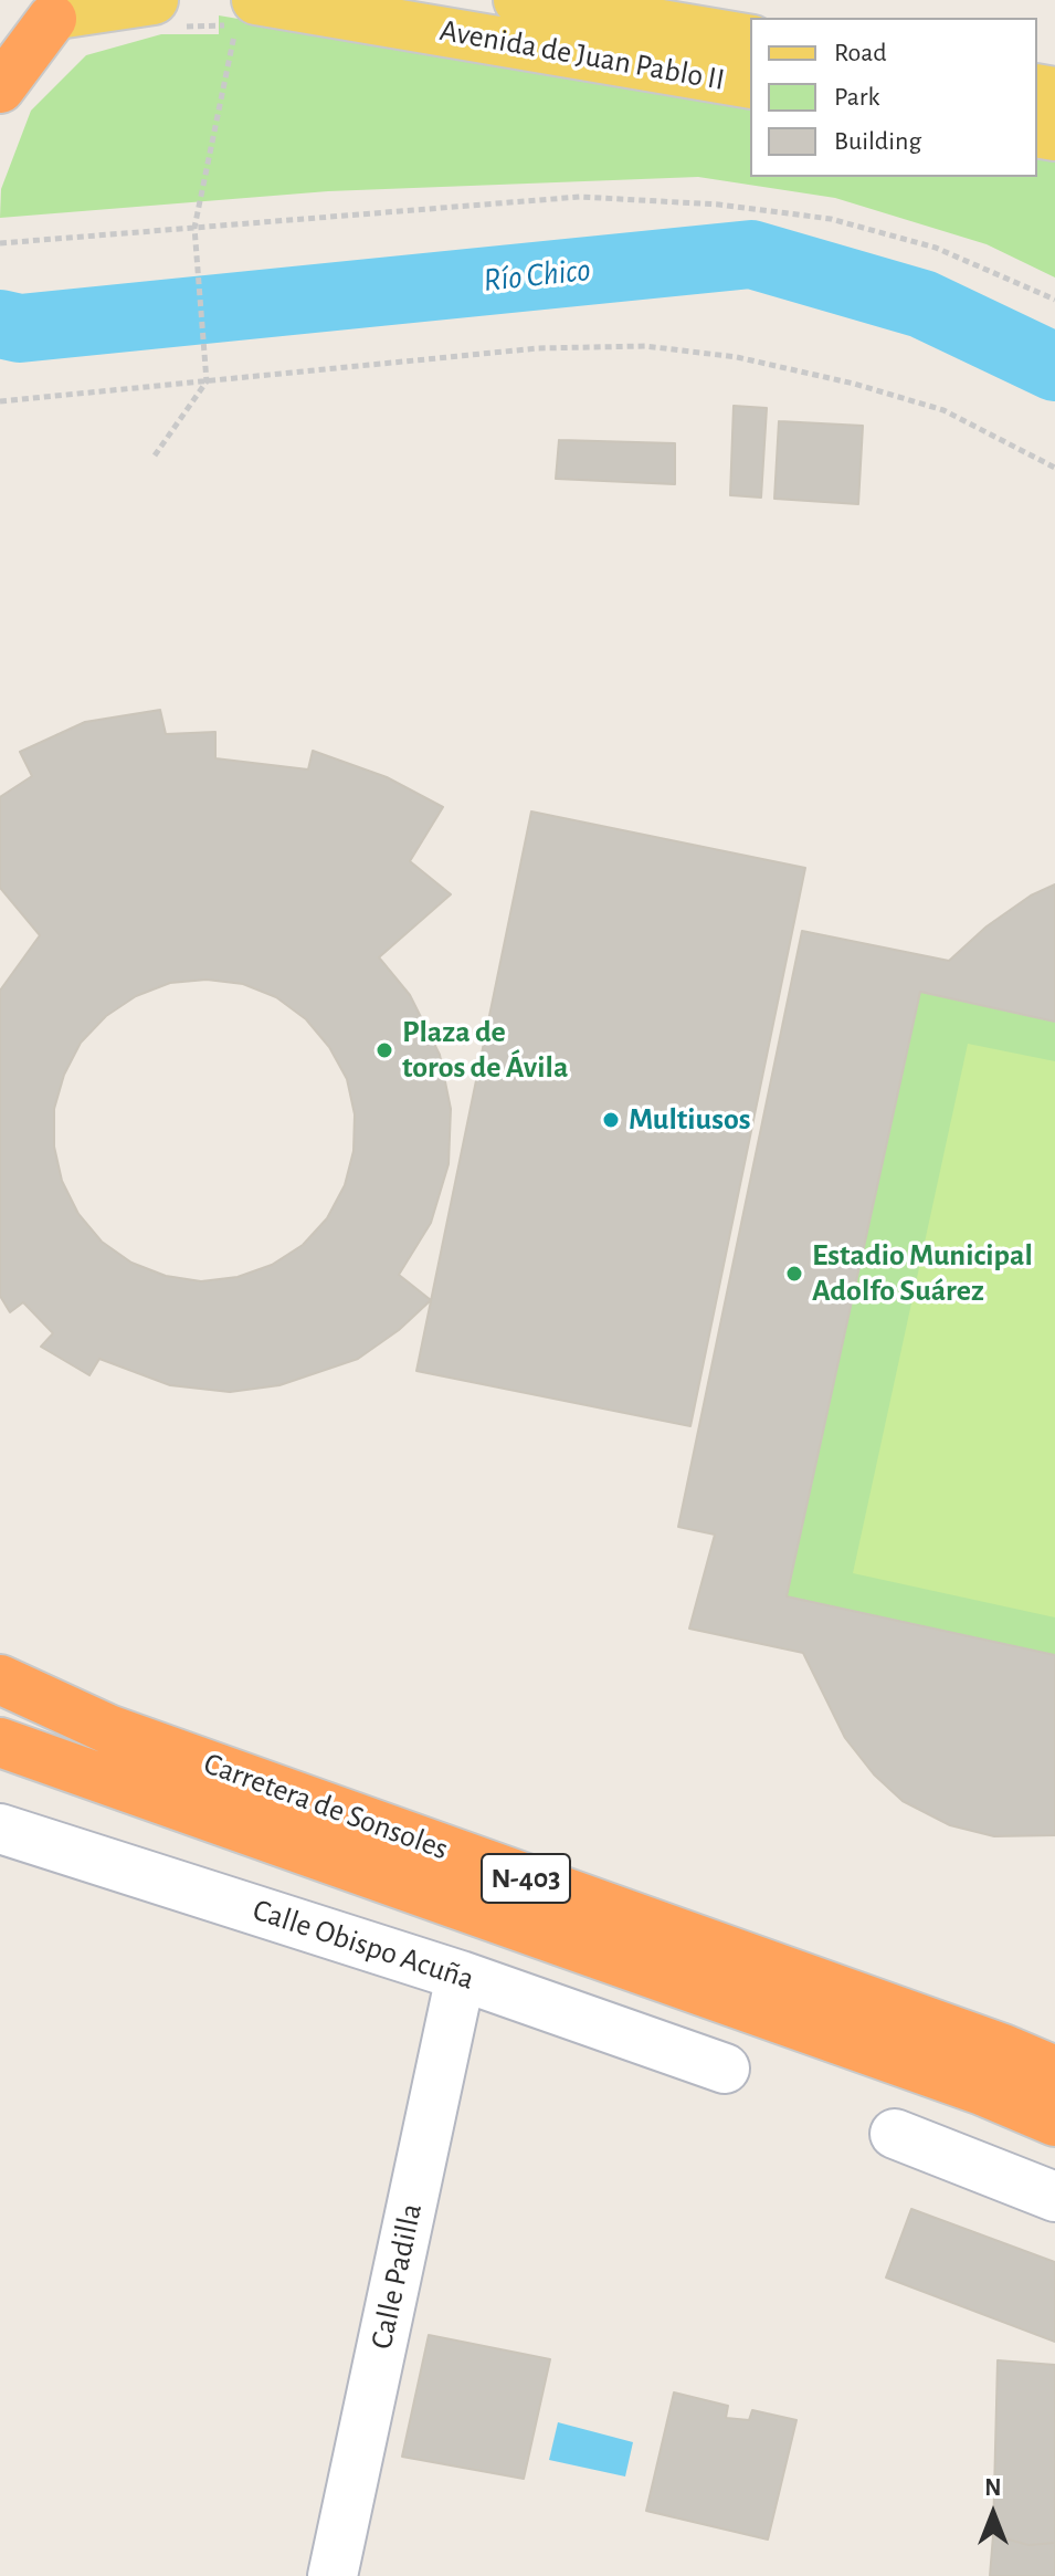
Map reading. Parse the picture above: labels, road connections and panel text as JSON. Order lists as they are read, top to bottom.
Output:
{
  "streets": {
    "highway": ["Carretera de Sonsoles", "N-403"],
    "main road": ["Avenida de Juan Pablo II"],
    "street": ["Calle Obispo Acuña", "Calle Padilla"]
  },
  "crossings": [
    ["Calle Obispo Acuña", "Calle Padilla"]
  ],
  "water": ["Río Chico"],
  "places": ["Plaza de toros de Ávila", "Multiusos", "Estadio Municipal Adolfo Suárez"],
  "legend": ["Road", "Park", "Building"],
  "north": "top"
}
